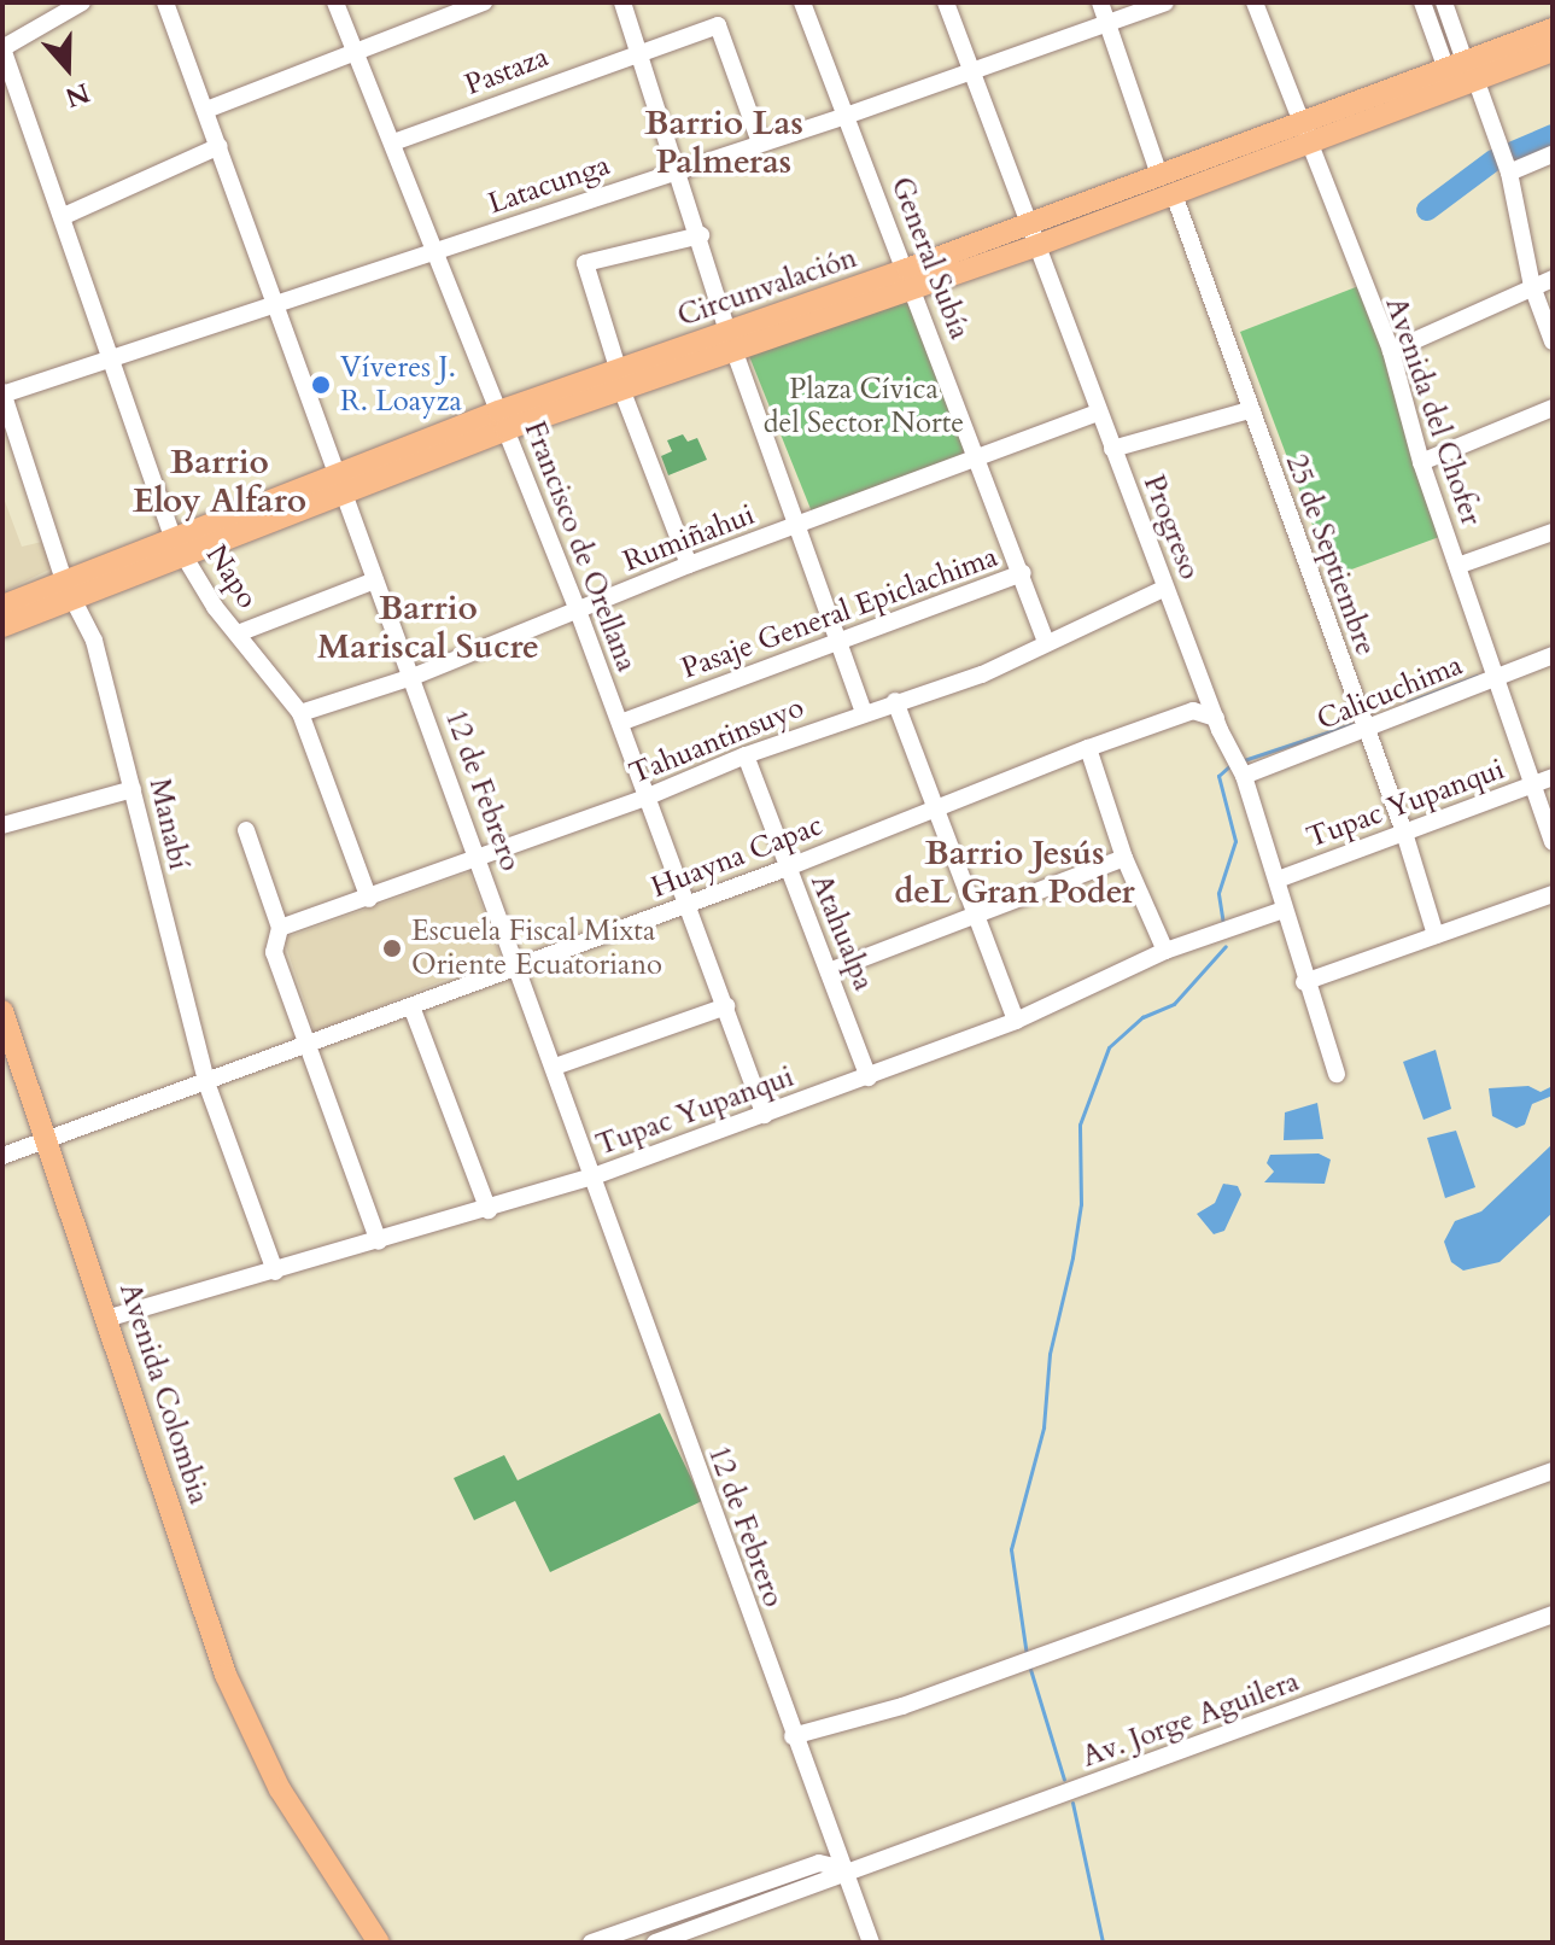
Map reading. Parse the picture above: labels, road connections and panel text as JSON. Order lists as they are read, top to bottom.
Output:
{
  "streets": {
    "main road": ["Circunvalación", "Avenida Colombia"],
    "street": [
      "Pastaza",
      "Latacunga",
      "General Subía",
      "Avenida del Chofer",
      "Progreso",
      "Rumiñahui",
      "Francisco de Orellana",
      "25 de Septiembre",
      "Napo",
      "Pasaje General Epiclachima",
      "Calicuchima",
      "Tahuantinsuyo",
      "12 de Febrero",
      "Tupac Yupanqui",
      "Manabí",
      "Huayna Capac",
      "Atahualpa",
      "Av. Jorge Aguilera"
    ]
  },
  "crossings": [
    ["Pastaza", "Latacunga"],
    ["Pastaza", "Francisco de Orellana"],
    ["Latacunga", "General Subía"],
    ["Latacunga", "Progreso"],
    ["Latacunga", "Francisco de Orellana"],
    ["Latacunga", "Napo"],
    ["Latacunga", "12 de Febrero"],
    ["Latacunga", "Manabí"],
    ["General Subía", "Circunvalación"],
    ["General Subía", "Rumiñahui"],
    ["General Subía", "Pasaje General Epiclachima"],
    ["General Subía", "Tahuantinsuyo"],
    ["Circunvalación", "Avenida del Chofer"],
    ["Circunvalación", "Progreso"],
    ["Circunvalación", "Francisco de Orellana"],
    ["Circunvalación", "25 de Septiembre"],
    ["Circunvalación", "Napo"],
    ["Circunvalación", "12 de Febrero"],
    ["Circunvalación", "Manabí"],
    ["Avenida del Chofer", "Calicuchima"],
    ["Avenida del Chofer", "Tupac Yupanqui"],
    ["Progreso", "Rumiñahui"],
    ["Progreso", "Calicuchima"],
    ["Progreso", "Tahuantinsuyo"],
    ["Progreso", "Tupac Yupanqui"],
    ["Rumiñahui", "Francisco de Orellana"],
    ["Rumiñahui", "Napo"],
    ["Rumiñahui", "12 de Febrero"],
    ["Francisco de Orellana", "Pasaje General Epiclachima"],
    ["Francisco de Orellana", "Tahuantinsuyo"],
    ["Francisco de Orellana", "Tupac Yupanqui"],
    ["Francisco de Orellana", "Huayna Capac"],
    ["25 de Septiembre", "Calicuchima"],
    ["25 de Septiembre", "Tupac Yupanqui"],
    ["Napo", "Tahuantinsuyo"],
    ["Tahuantinsuyo", "12 de Febrero"],
    ["Tahuantinsuyo", "Atahualpa"],
    ["12 de Febrero", "Tupac Yupanqui"],
    ["12 de Febrero", "Huayna Capac"],
    ["12 de Febrero", "Av. Jorge Aguilera"],
    ["Tupac Yupanqui", "Manabí"],
    ["Tupac Yupanqui", "Atahualpa"],
    ["Tupac Yupanqui", "Avenida Colombia"],
    ["Manabí", "Huayna Capac"],
    ["Huayna Capac", "Atahualpa"],
    ["Huayna Capac", "Avenida Colombia"]
  ],
  "districts": [
    "Barrio Las Palmeras",
    "Barrio Eloy Alfaro",
    "Barrio Mariscal Sucre",
    "Barrio Jesús deL Gran Poder"
  ],
  "parks": ["Plaza Cívica del Sector Norte"],
  "places": ["Víveres J. R. Loayza", "Escuela Fiscal Mixta Oriente Ecuatoriano"],
  "north": "bottom"
}
